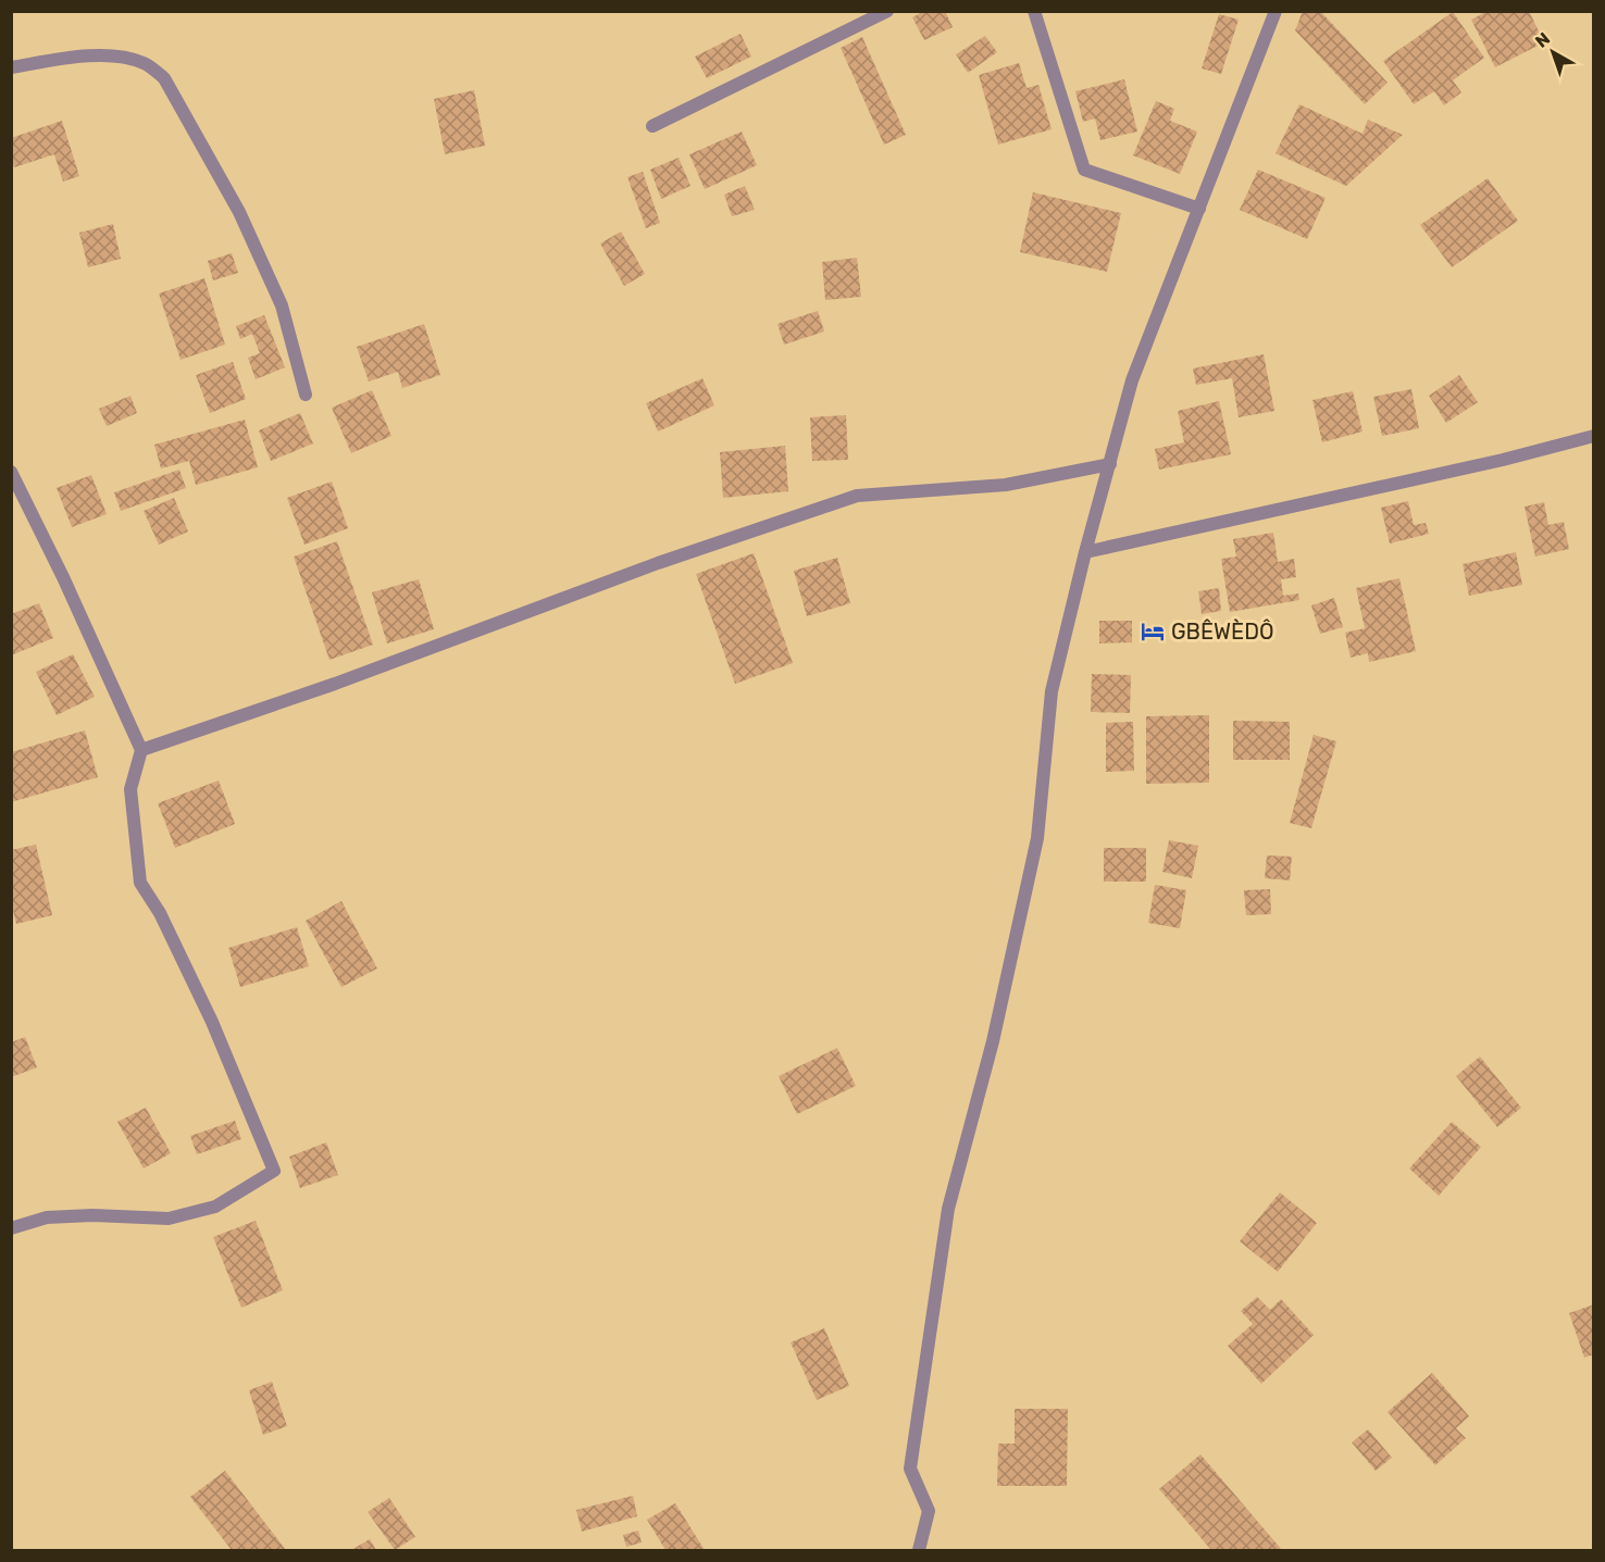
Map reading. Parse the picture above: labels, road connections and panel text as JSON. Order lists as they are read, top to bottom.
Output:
{
  "places": {
    "hotel": ["GBÊWÈDÔ"]
  },
  "north": "top left"
}
